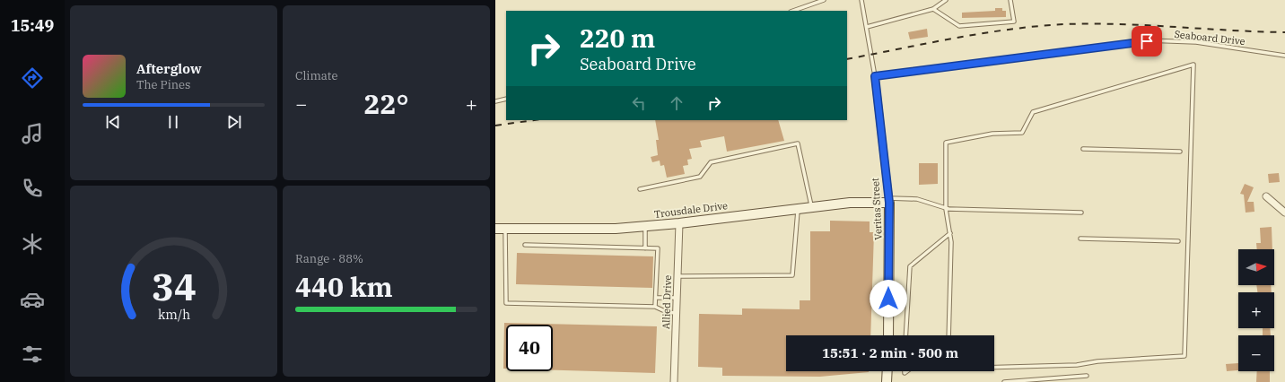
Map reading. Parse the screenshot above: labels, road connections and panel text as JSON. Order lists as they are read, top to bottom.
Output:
{
  "streets": {
    "street": ["Veritas Street", "Trousdale Drive", "Allied Drive"],
    "lane": ["Seaboard Drive"]
  },
  "crossings": [
    ["Seaboard Drive", "Veritas Street"],
    ["Veritas Street", "Trousdale Drive"],
    ["Trousdale Drive", "Allied Drive"]
  ],
  "north": "right",
  "page": {
    "tabs": "15:49",
    "tile": [
      "Climate",
      ["Range · 88%", "440 km"]
    ],
    "turn": ["220 m", "Seaboard Drive"],
    "song": ["Afterglow", "The Pines"],
    "heat": ["−", "22°", "+"],
    "map_buttons": ["+", "−"],
    "limit": "40",
    "trip": "15:51 · 2 min · 500 m",
    "gauge": ["34", "km/h"]
  }
}
